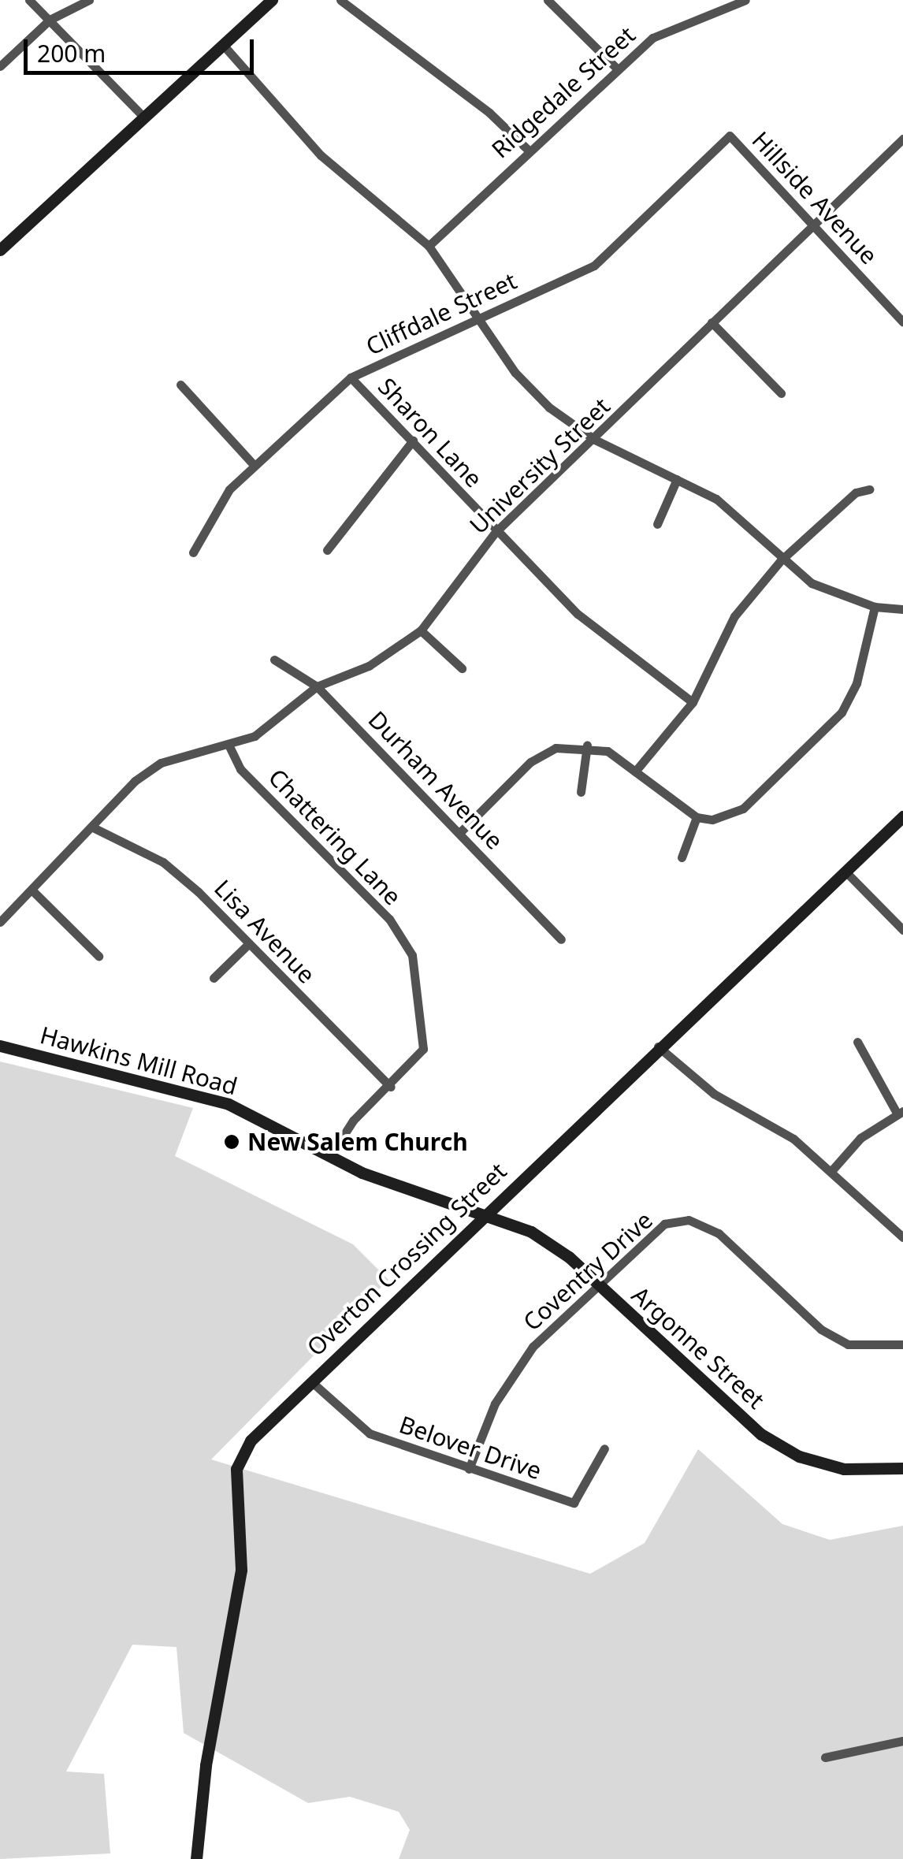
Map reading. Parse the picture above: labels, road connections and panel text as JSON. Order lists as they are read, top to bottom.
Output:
{
  "streets": {
    "street": [
      "Ridgedale Street",
      "Hillside Avenue",
      "Cliffdale Street",
      "Sharon Lane",
      "University Street",
      "Durham Avenue",
      "Chattering Lane",
      "Lisa Avenue",
      "Hawkins Mill Road",
      "Overton Crossing Street",
      "Coventry Drive",
      "Argonne Street",
      "Belover Drive"
    ]
  },
  "crossings": [
    ["Hillside Avenue", "Cliffdale Street"],
    ["Hillside Avenue", "University Street"],
    ["Cliffdale Street", "Sharon Lane"],
    ["Sharon Lane", "University Street"],
    ["University Street", "Durham Avenue"],
    ["University Street", "Chattering Lane"],
    ["University Street", "Lisa Avenue"],
    ["Chattering Lane", "Lisa Avenue"],
    ["Chattering Lane", "Hawkins Mill Road"],
    ["Hawkins Mill Road", "Overton Crossing Street"],
    ["Hawkins Mill Road", "Argonne Street"],
    ["Overton Crossing Street", "Argonne Street"],
    ["Overton Crossing Street", "Belover Drive"],
    ["Coventry Drive", "Argonne Street"],
    ["Coventry Drive", "Belover Drive"]
  ],
  "places": ["New Salem Church"],
  "scale_bar": "200 m"
}
